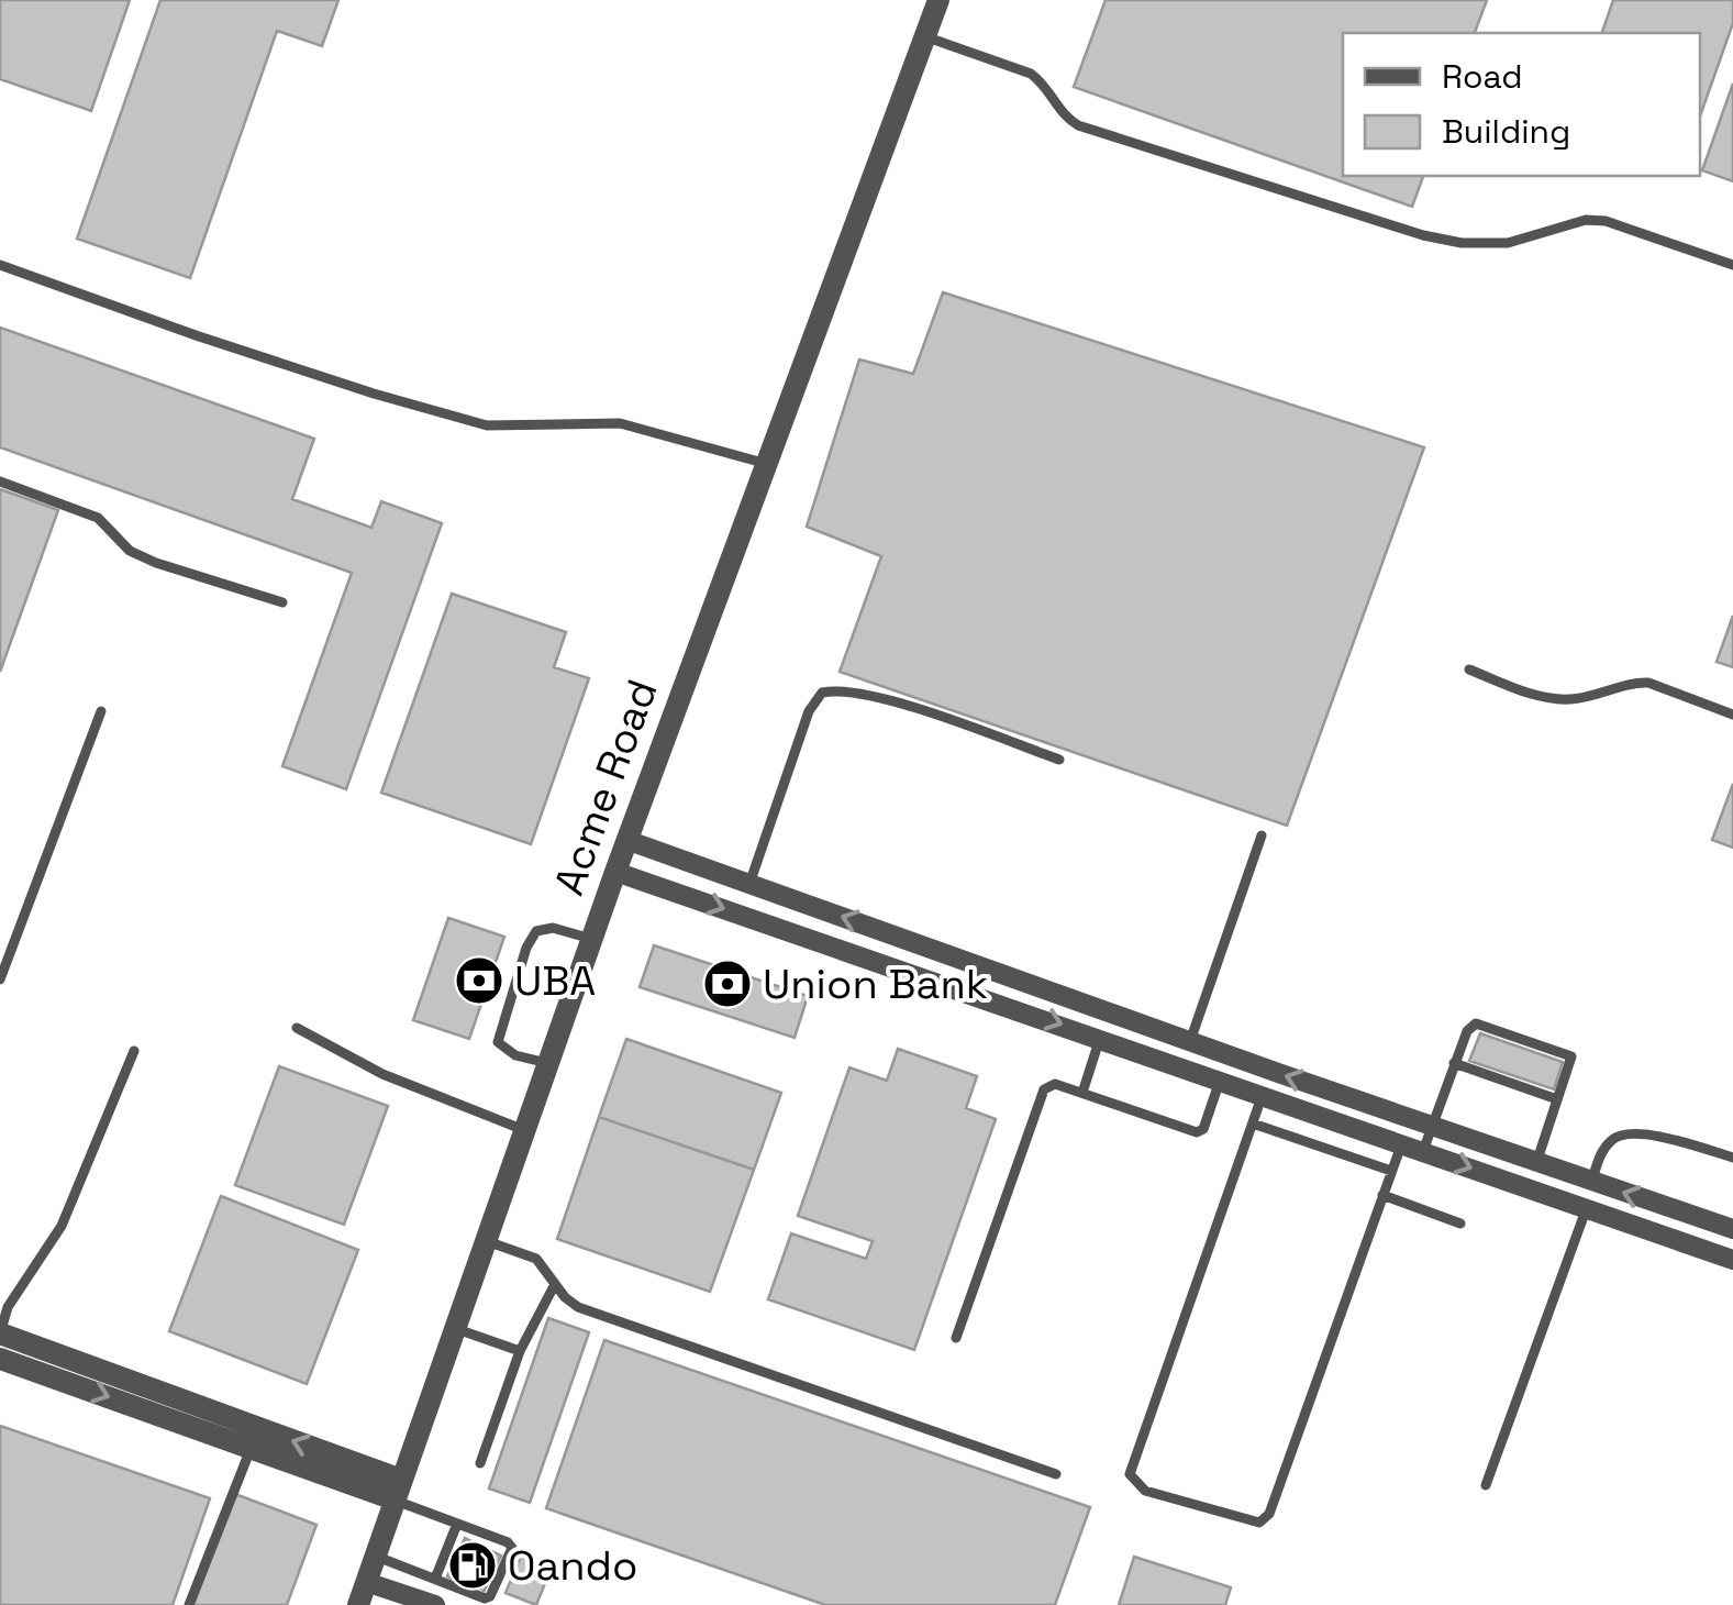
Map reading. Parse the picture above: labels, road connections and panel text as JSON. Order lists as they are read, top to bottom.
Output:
{
  "streets": {
    "street": ["Acme Road"]
  },
  "places": {
    "bank": ["UBA", "Union Bank"],
    "fuel station": ["Oando"]
  },
  "legend": ["Road", "Building"]
}
